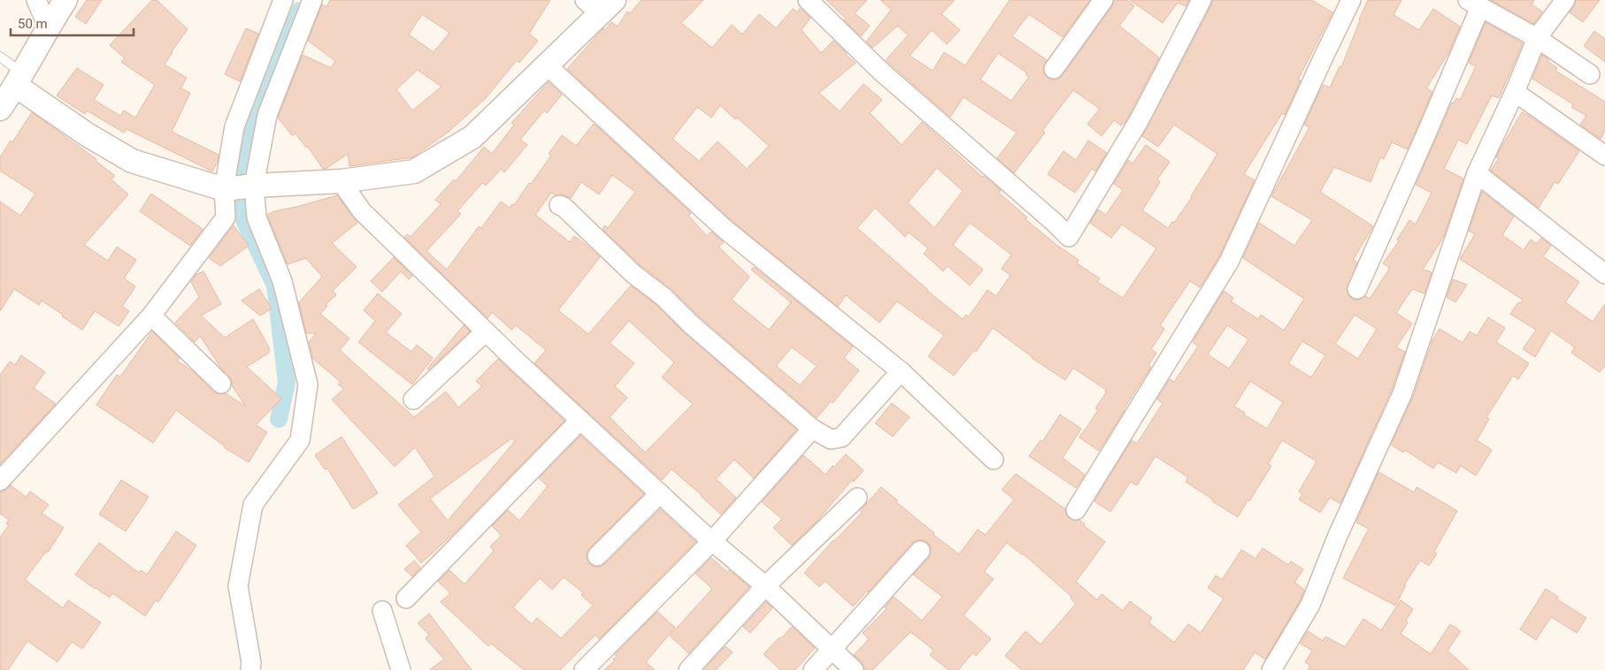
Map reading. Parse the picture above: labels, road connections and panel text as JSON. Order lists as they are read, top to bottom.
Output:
{
  "scale_bar": "50 m"
}
